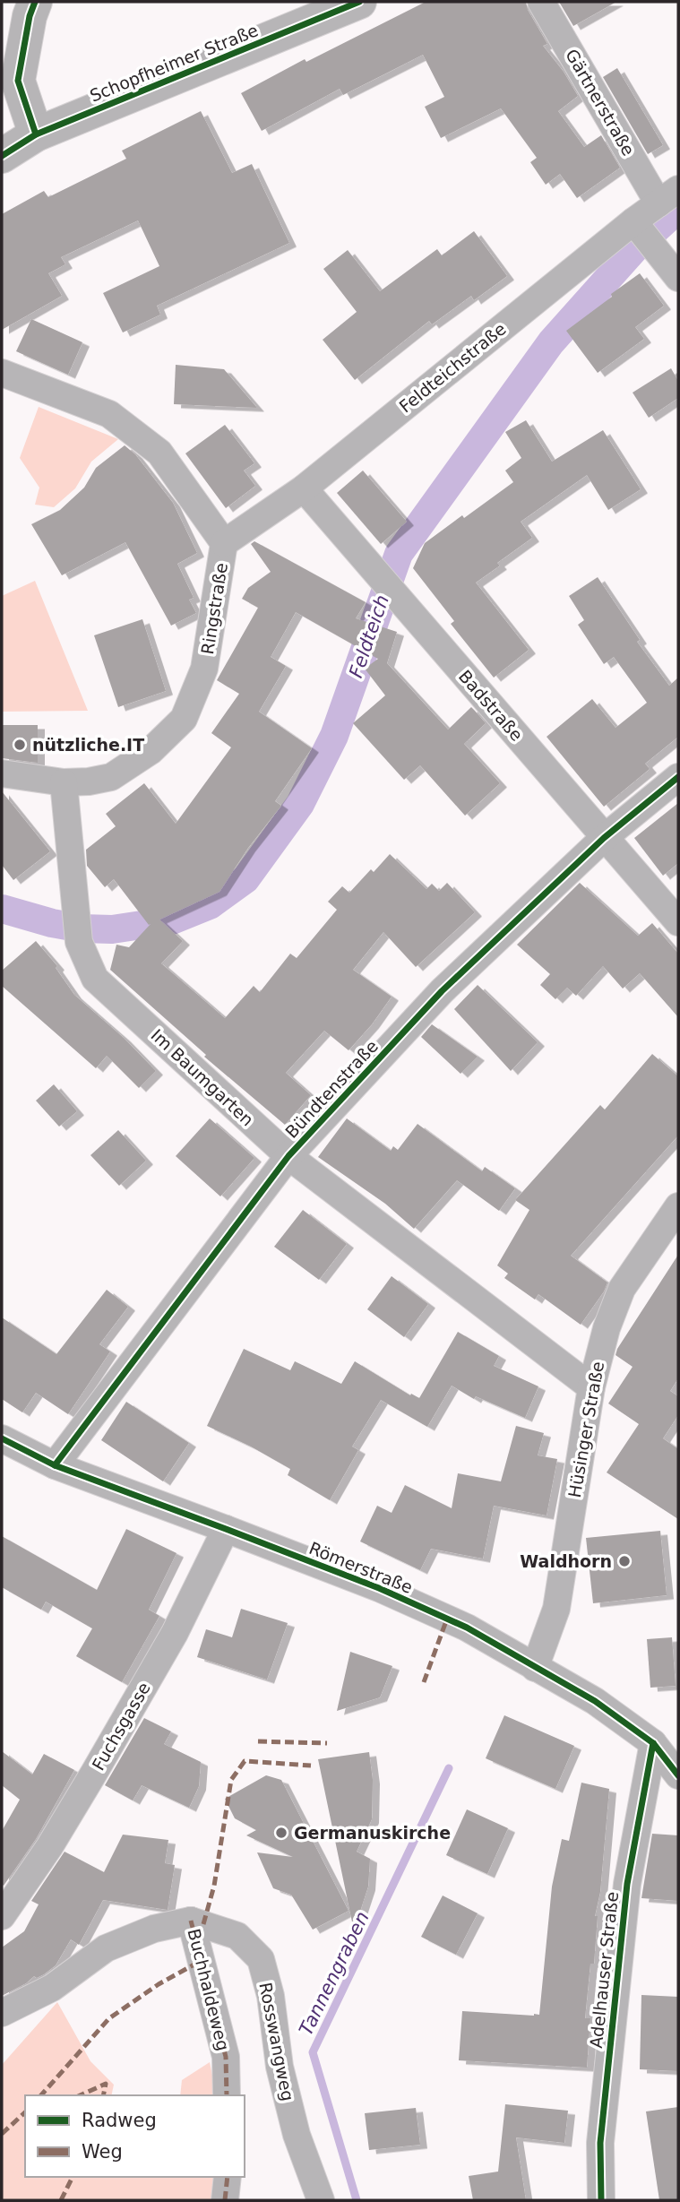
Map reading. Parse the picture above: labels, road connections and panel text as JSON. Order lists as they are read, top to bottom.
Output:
{
  "streets": {
    "main road": ["Schopfheimer Straße"],
    "street": [
      "Gärtnerstraße",
      "Feldteichstraße",
      "Ringstraße",
      "Badstraße",
      "Im Baumgarten",
      "Bündtenstraße",
      "Hüsinger Straße",
      "Römerstraße",
      "Fuchsgasse",
      "Adelhauser Straße",
      "Buchhaldeweg",
      "Rosswangweg"
    ]
  },
  "crossings": [
    ["Gärtnerstraße", "Feldteichstraße"],
    ["Feldteichstraße", "Ringstraße"],
    ["Feldteichstraße", "Badstraße"],
    ["Ringstraße", "Im Baumgarten"],
    ["Badstraße", "Bündtenstraße"],
    ["Im Baumgarten", "Bündtenstraße"],
    ["Im Baumgarten", "Hüsinger Straße"],
    ["Bündtenstraße", "Römerstraße"],
    ["Hüsinger Straße", "Römerstraße"],
    ["Römerstraße", "Fuchsgasse"],
    ["Römerstraße", "Adelhauser Straße"],
    ["Buchhaldeweg", "Rosswangweg"]
  ],
  "water": ["Feldteich", "Tannengraben"],
  "places": ["nützliche.IT", "Waldhorn", "Germanuskirche"],
  "legend": ["Radweg", "Weg"]
}
